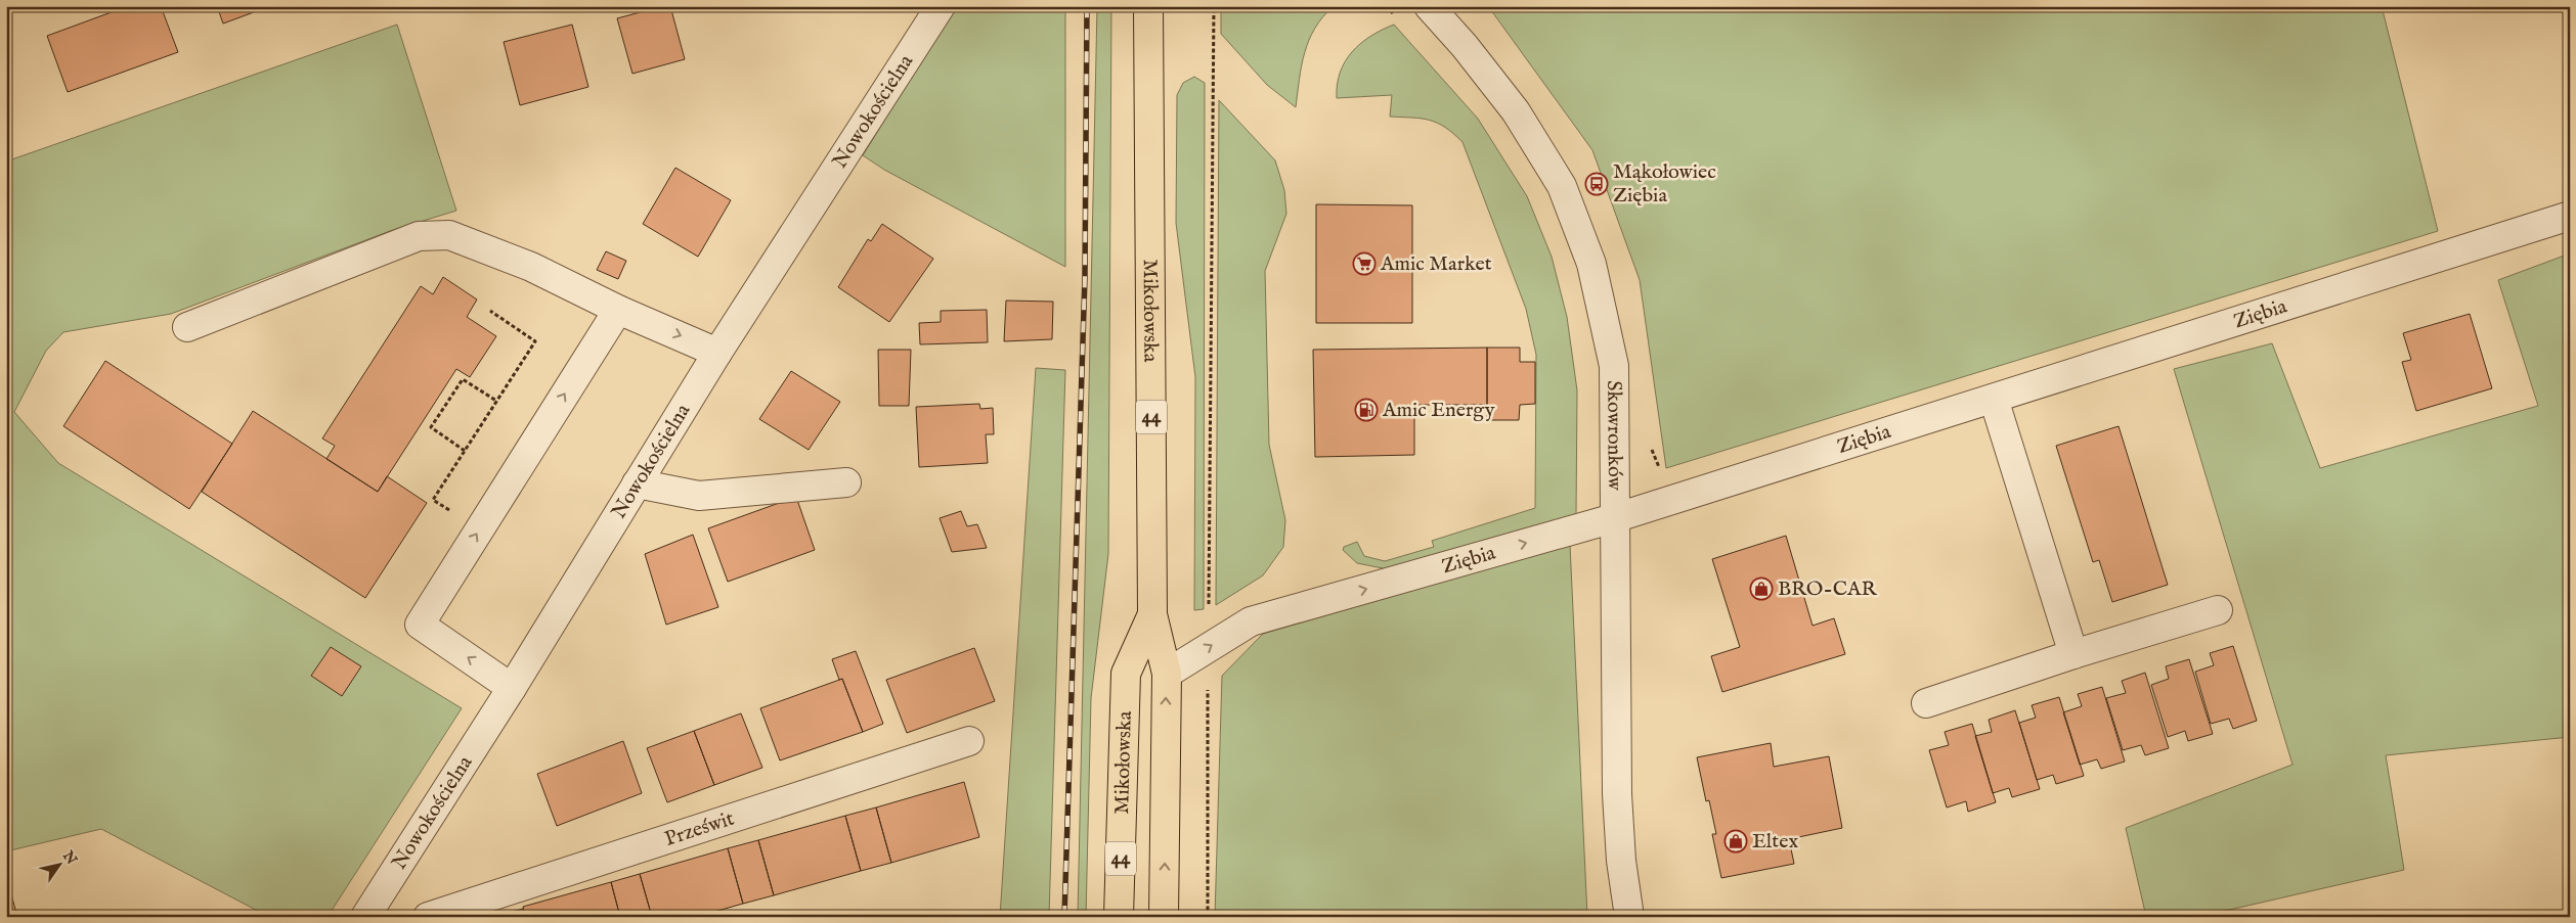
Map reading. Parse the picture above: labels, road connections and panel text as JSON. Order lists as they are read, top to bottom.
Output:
{
  "streets": {
    "main road": ["Mikołowska", "44"],
    "street": [
      "Nowokościelna",
      "Ziębia",
      "Skowronków",
      "Prześwit"
    ]
  },
  "crossings": [
    ["Mikołowska", "Ziębia"],
    ["Ziębia", "Skowronków"]
  ],
  "places": {
    "bus stop": ["Mąkołowiec Ziębia"],
    "supermarket": ["Amic Market"],
    "fuel station": ["Amic Energy"],
    "shop": ["BRO-CAR", "Eltex"]
  },
  "north": "top right"
}
